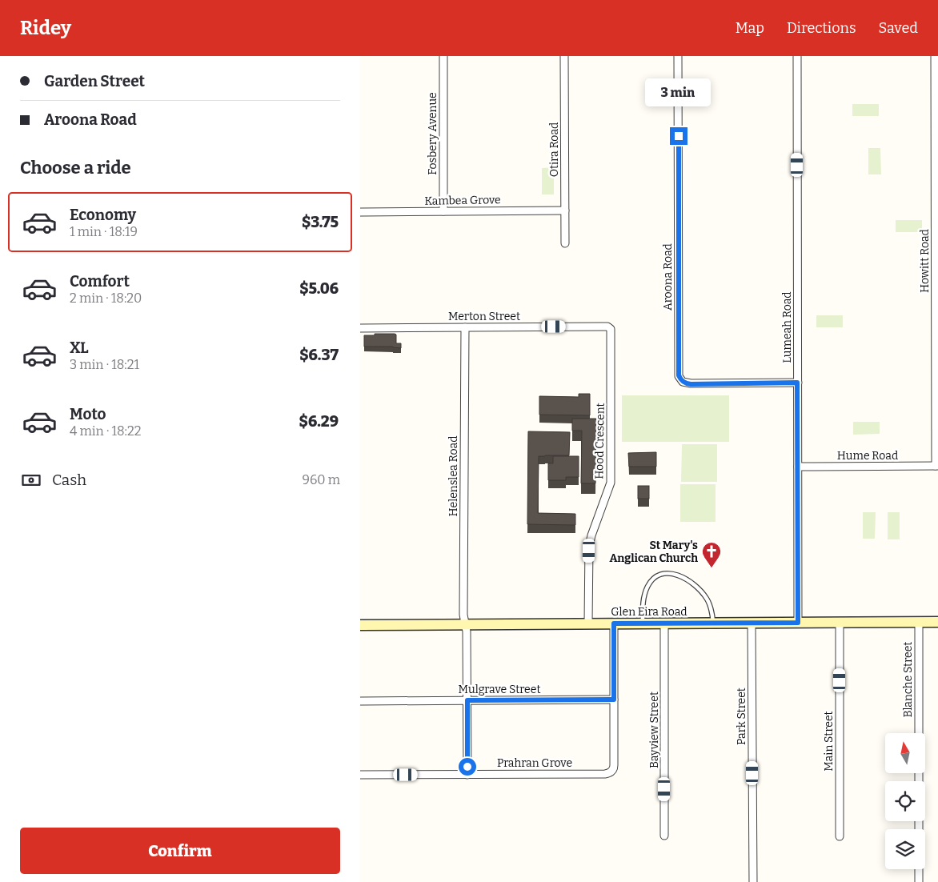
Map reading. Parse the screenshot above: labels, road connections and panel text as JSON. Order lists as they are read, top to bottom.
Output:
{
  "streets": {
    "main road": ["Glen Eira Road"],
    "street": [
      "Fosbery Avenue",
      "Otira Road",
      "Kambea Grove",
      "Howitt Road",
      "Aroona Road",
      "Merton Street",
      "Lumeah Road",
      "Hood Crescent",
      "Hume Road",
      "Helenslea Road",
      "Blanche Street",
      "Mulgrave Street",
      "Park Street",
      "Bayview Street",
      "Main Street",
      "Prahran Grove"
    ]
  },
  "crossings": [
    ["Fosbery Avenue", "Kambea Grove"],
    ["Otira Road", "Kambea Grove"],
    ["Howitt Road", "Hume Road"],
    ["Aroona Road", "Lumeah Road"],
    ["Merton Street", "Hood Crescent"],
    ["Merton Street", "Helenslea Road"],
    ["Lumeah Road", "Hume Road"],
    ["Lumeah Road", "Glen Eira Road"],
    ["Hood Crescent", "Glen Eira Road"],
    ["Helenslea Road", "Glen Eira Road"],
    ["Helenslea Road", "Mulgrave Street"],
    ["Helenslea Road", "Prahran Grove"],
    ["Glen Eira Road", "Blanche Street"],
    ["Glen Eira Road", "Park Street"],
    ["Glen Eira Road", "Bayview Street"],
    ["Glen Eira Road", "Main Street"],
    ["Mulgrave Street", "Prahran Grove"]
  ],
  "places": {
    "church": ["St Mary's Anglican Church"]
  },
  "north": "top",
  "page": {
    "header": "Ridey",
    "nav": ["Map", "Directions", "Saved"],
    "banner": ["Garden Street", "Aroona Road"],
    "bubble": "3 min",
    "heading": "Choose a ride",
    "list": [
      {
        "name": "Economy",
        "note": "1 min · 18:19",
        "value": "$3.75"
      },
      {
        "name": "Comfort",
        "note": "2 min · 18:20",
        "value": "$5.06"
      },
      {
        "name": "XL",
        "note": "3 min · 18:21",
        "value": "$6.37"
      },
      {
        "name": "Moto",
        "note": "4 min · 18:22",
        "value": "$6.29"
      }
    ],
    "pay": ["Cash", "960 m"],
    "buttons": "Confirm"
  }
}
